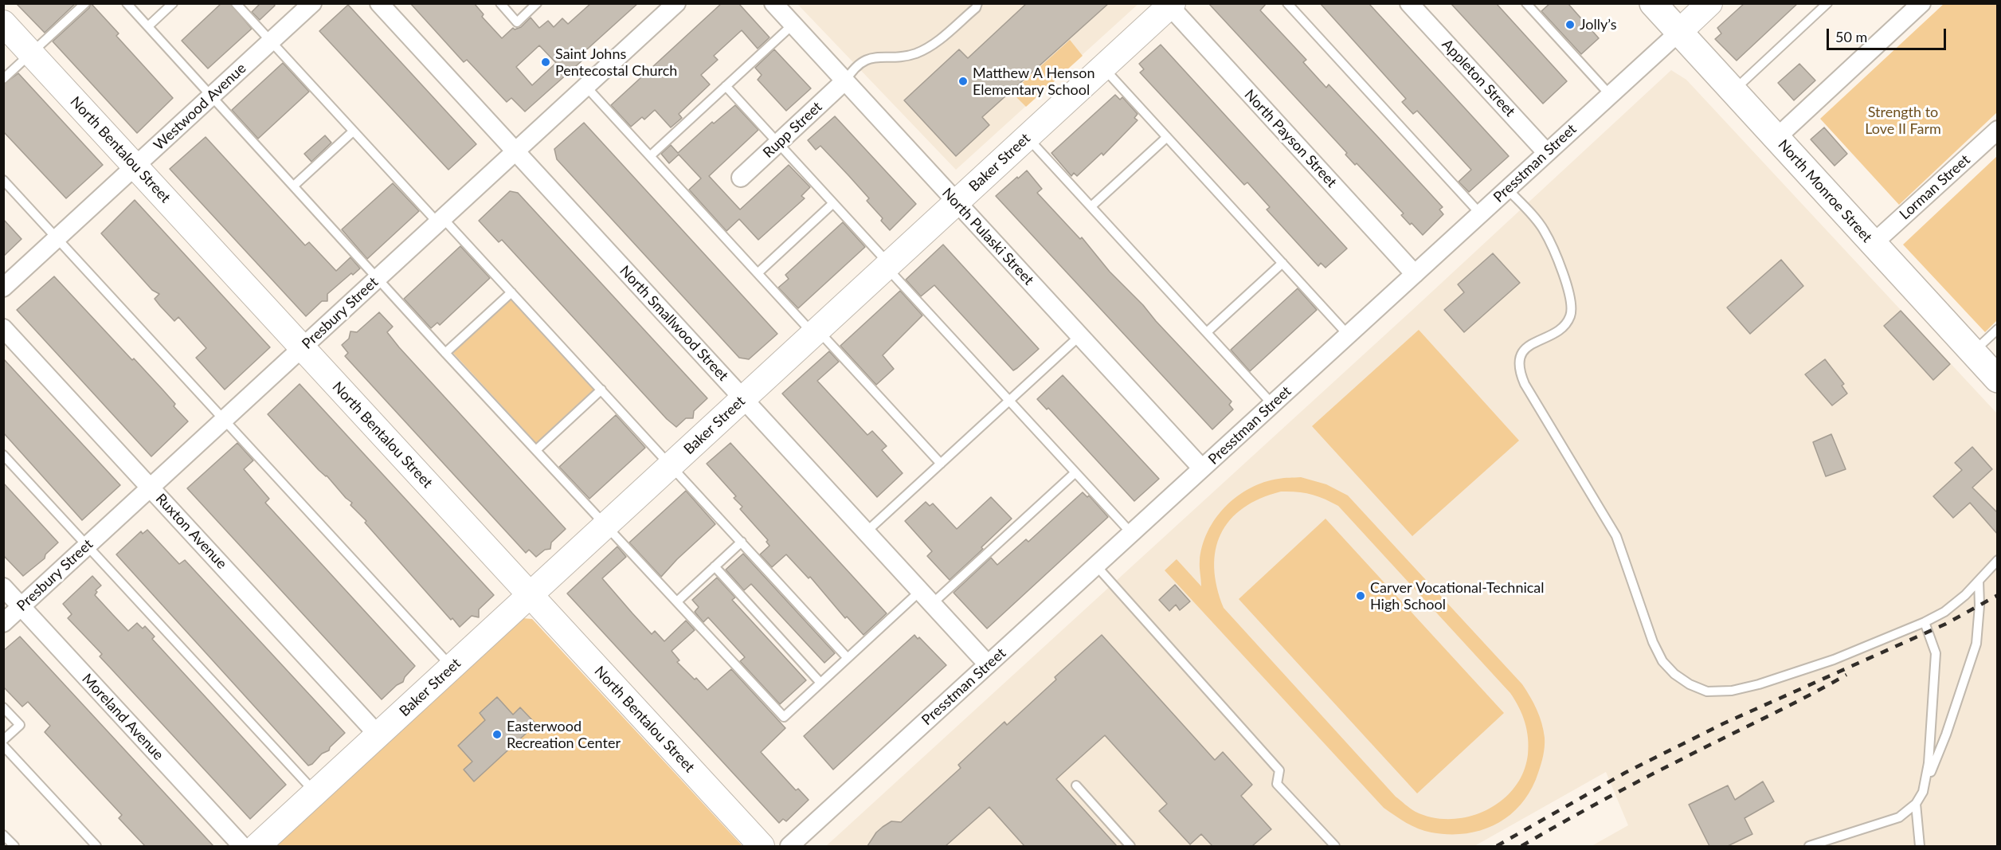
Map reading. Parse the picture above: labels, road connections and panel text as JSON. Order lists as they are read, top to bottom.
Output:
{
  "streets": {
    "main road": ["North Monroe Street"],
    "street": [
      "Appleton Street",
      "Westwood Avenue",
      "Rupp Street",
      "North Payson Street",
      "North Bentalou Street",
      "Baker Street",
      "Presstman Street",
      "Lorman Street",
      "North Pulaski Street",
      "Presbury Street",
      "North Smallwood Street",
      "Ruxton Avenue",
      "Moreland Avenue"
    ]
  },
  "crossings": [
    ["Appleton Street", "Presstman Street"],
    ["Westwood Avenue", "North Bentalou Street"],
    ["Rupp Street", "North Pulaski Street"],
    ["North Payson Street", "Baker Street"],
    ["North Payson Street", "Presstman Street"],
    ["North Bentalou Street", "Baker Street"],
    ["North Bentalou Street", "Presbury Street"],
    ["Baker Street", "North Pulaski Street"],
    ["Baker Street", "North Smallwood Street"],
    ["Baker Street", "Ruxton Avenue"],
    ["Presstman Street", "North Monroe Street"],
    ["Presstman Street", "North Pulaski Street"],
    ["Presstman Street", "North Smallwood Street"],
    ["Lorman Street", "North Monroe Street"],
    ["Presbury Street", "North Smallwood Street"],
    ["Presbury Street", "Ruxton Avenue"],
    ["Presbury Street", "Moreland Avenue"]
  ],
  "parks": ["Strength to Love II Farm"],
  "places": [
    "Jolly’s",
    "Saint Johns Pentecostal Church",
    "Matthew A Henson Elementary School",
    "Carver Vocational-Technical High School",
    "Easterwood Recreation Center"
  ],
  "scale_bar": "50 m"
}
